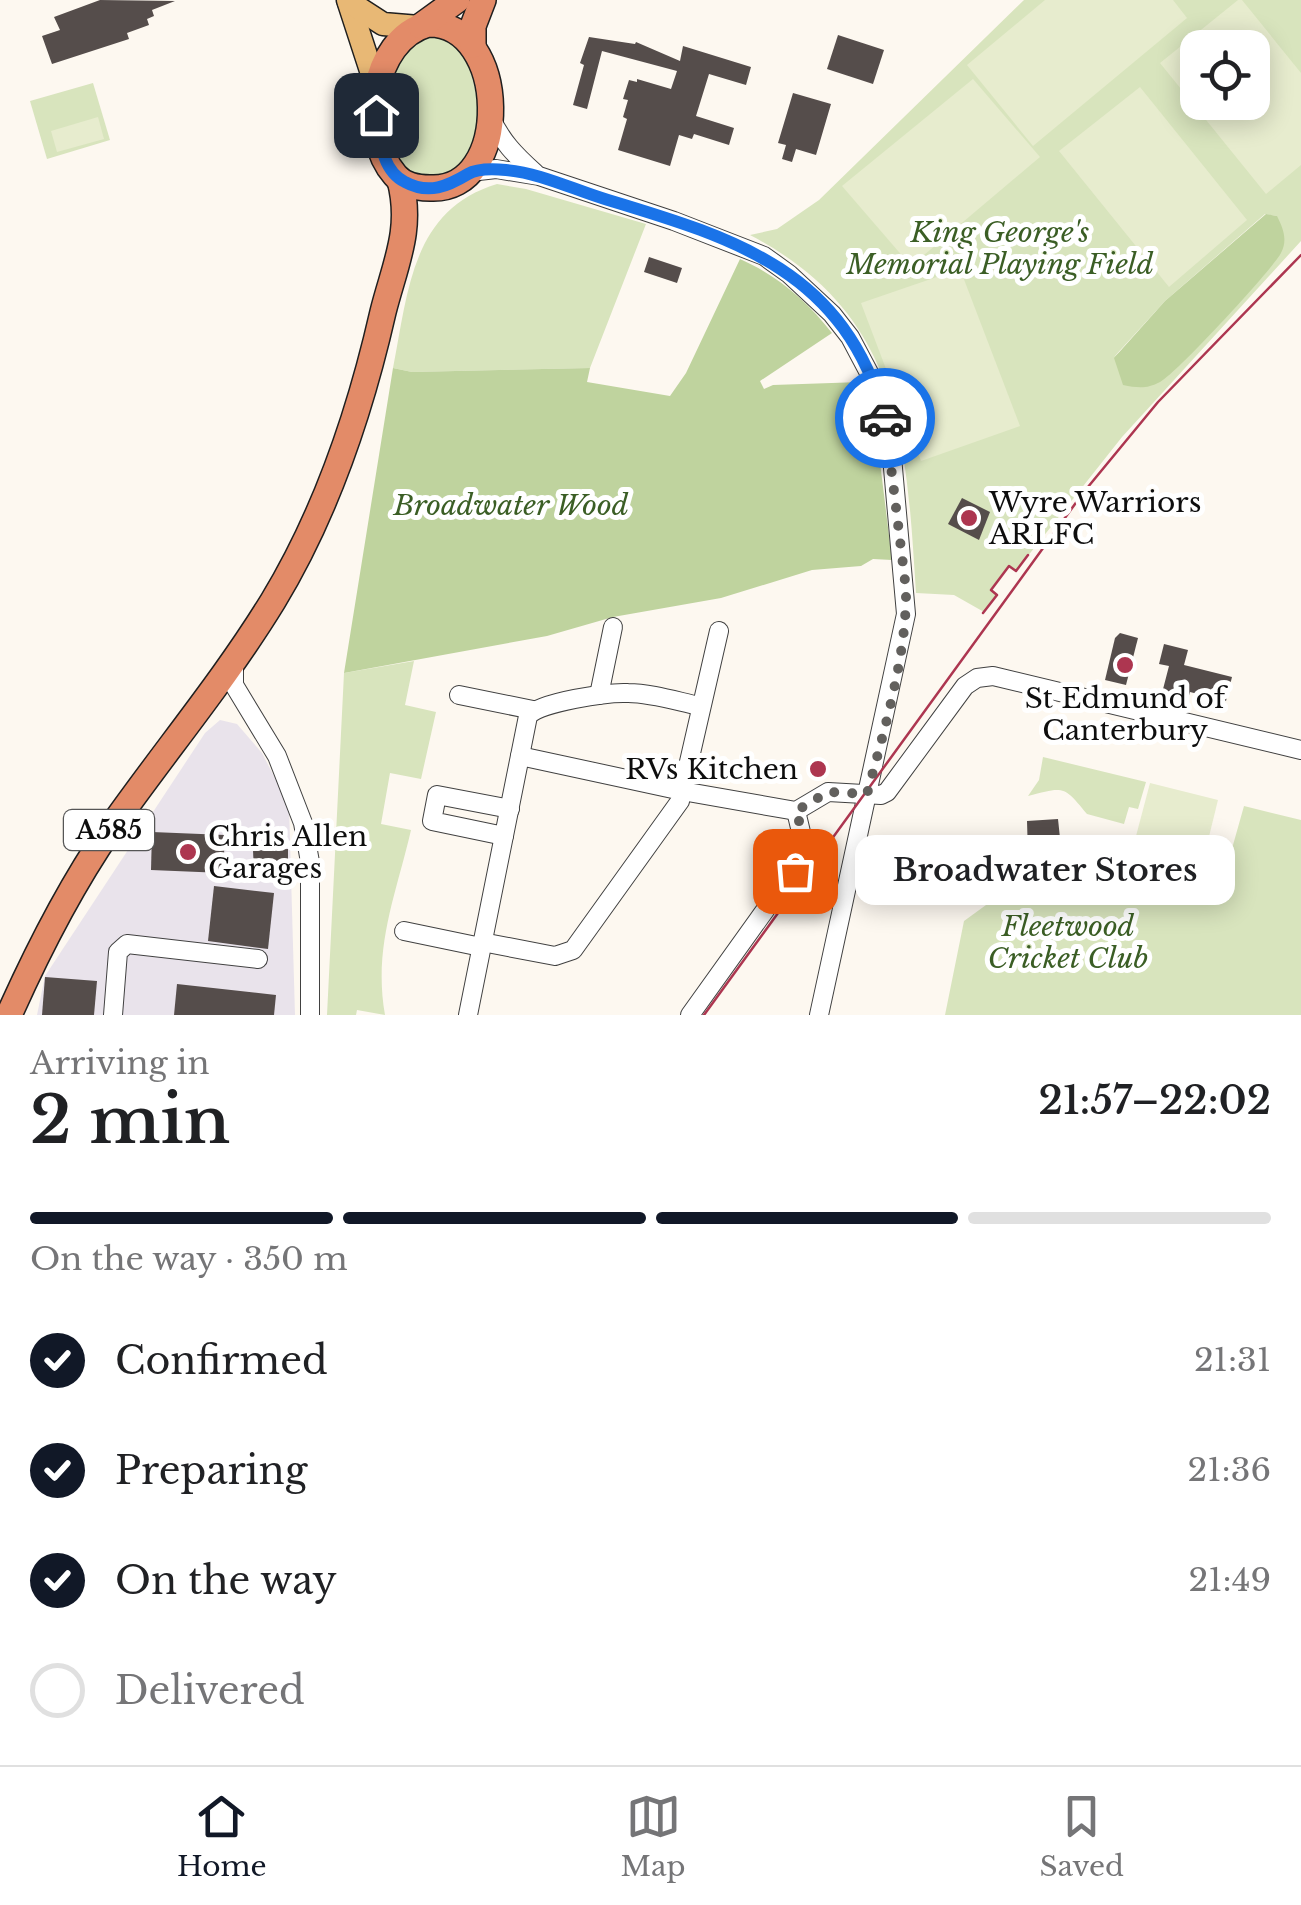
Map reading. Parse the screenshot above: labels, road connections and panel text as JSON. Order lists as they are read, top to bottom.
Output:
{
  "streets": {
    "highway": ["A585"]
  },
  "parks": ["King George's Memorial Playing Field", "Broadwater Wood", "Fleetwood Cricket Club"],
  "places": [
    "Wyre Warriors ARLFC",
    "St Edmund of Canterbury",
    "RVs Kitchen",
    "Chris Allen Garages",
    "Broadwater Stores"
  ],
  "page": {
    "bubble": "Broadwater Stores",
    "heading": ["2 min", "Arriving in", "21:57–22:02"],
    "bar": "On the way · 350 m",
    "list": [
      ["Confirmed", "21:31"],
      ["Preparing", "21:36"],
      ["On the way", "21:49"],
      "Delivered"
    ],
    "tabs": ["Home", "Map", "Saved"]
  }
}
